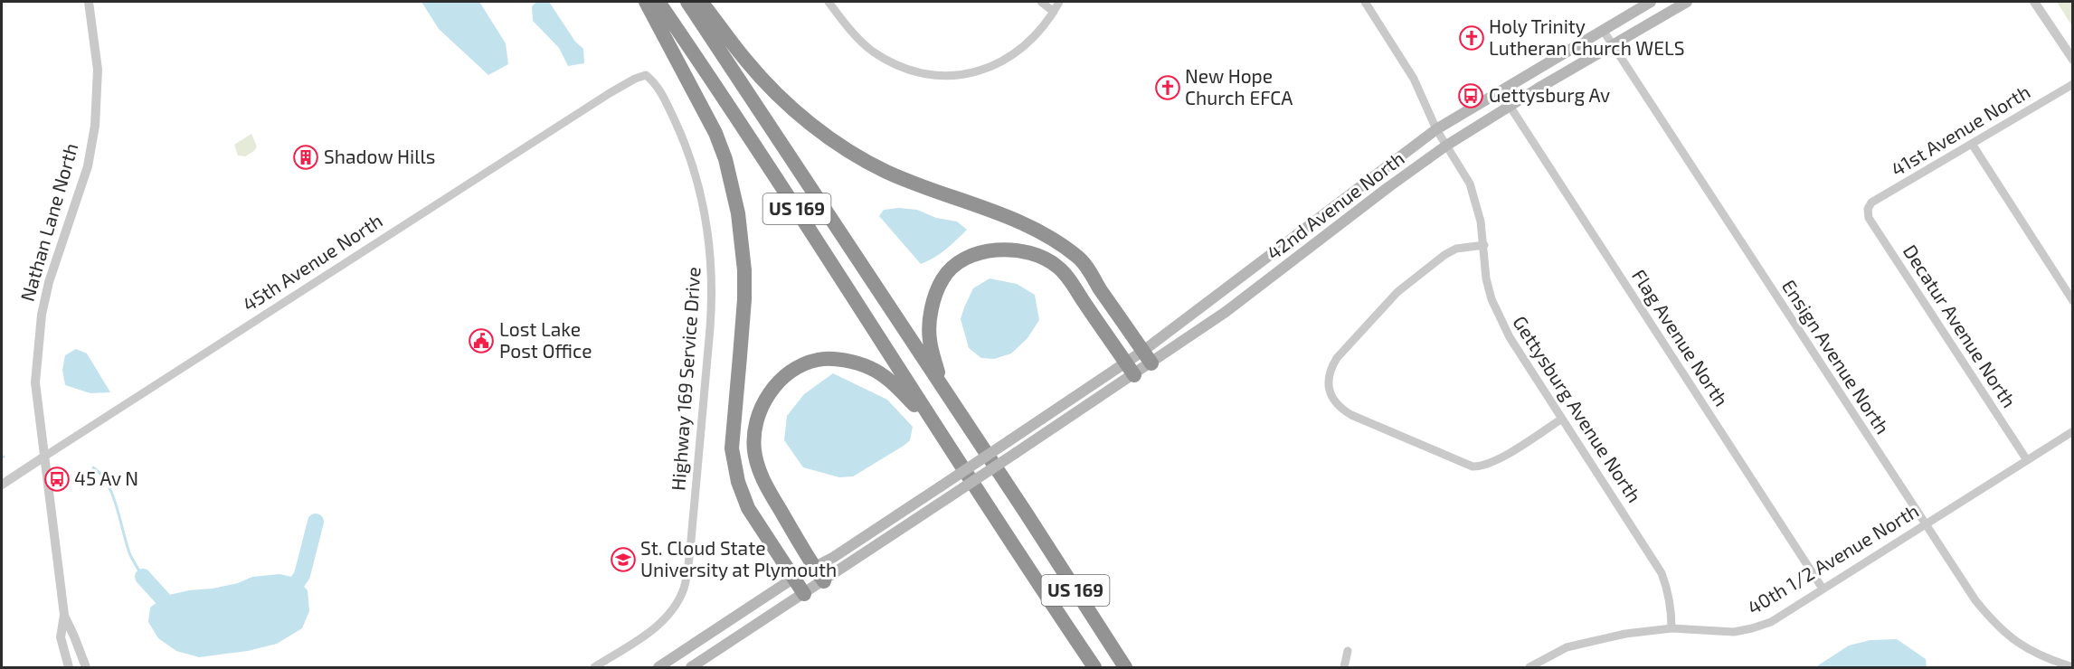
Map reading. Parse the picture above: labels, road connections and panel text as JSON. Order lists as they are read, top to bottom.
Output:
{
  "streets": {
    "highway": ["US 169"],
    "main road": ["42nd Avenue North"],
    "street": [
      "41st Avenue North",
      "Nathan Lane North",
      "45th Avenue North",
      "Decatur Avenue North",
      "Flag Avenue North",
      "Ensign Avenue North",
      "Highway 169 Service Drive",
      "Gettysburg Avenue North",
      "40th 1/2 Avenue North"
    ]
  },
  "crossings": [
    ["41st Avenue North", "Decatur Avenue North"],
    ["42nd Avenue North", "Flag Avenue North"],
    ["42nd Avenue North", "Ensign Avenue North"],
    ["42nd Avenue North", "Gettysburg Avenue North"],
    ["Nathan Lane North", "45th Avenue North"],
    ["45th Avenue North", "Highway 169 Service Drive"],
    ["Decatur Avenue North", "40th 1/2 Avenue North"],
    ["Flag Avenue North", "40th 1/2 Avenue North"],
    ["Ensign Avenue North", "40th 1/2 Avenue North"],
    ["Gettysburg Avenue North", "40th 1/2 Avenue North"]
  ],
  "places": {
    "church": ["Holy Trinity Lutheran Church WELS", "New Hope Church EFCA"],
    "bus stop": ["Gettysburg Av", "45 Av N"],
    "building": ["Shadow Hills"],
    "public building": ["Lost Lake Post Office"],
    "school or university": ["St. Cloud State University at Plymouth"]
  }
}
